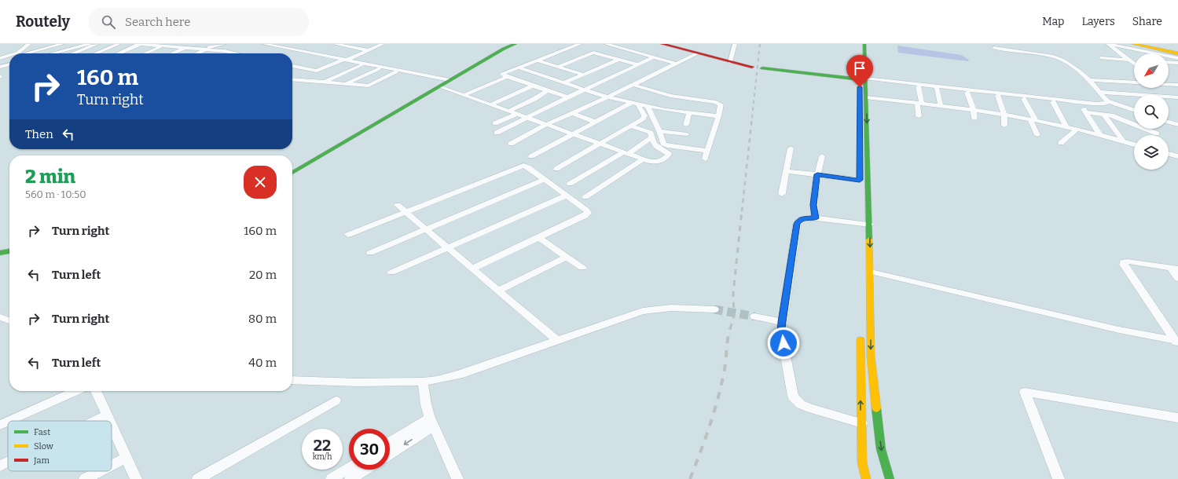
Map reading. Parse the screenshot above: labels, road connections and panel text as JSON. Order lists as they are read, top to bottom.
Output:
{
  "legend": ["Fast", "Slow", "Jam"],
  "north": "bottom left",
  "page": {
    "header": "Routely",
    "search": "Search here",
    "nav": ["Map", "Layers", "Share"],
    "turn": ["160 m", "Turn right"],
    "then": "Then",
    "heading": ["2 min", "560 m · 10:50"],
    "list": [
      {
        "name": "Turn right",
        "value": "160 m"
      },
      {
        "name": "Turn left",
        "value": "20 m"
      },
      {
        "name": "Turn right",
        "value": "80 m"
      },
      {
        "name": "Turn left",
        "value": "40 m"
      }
    ],
    "speed": "22 km/h",
    "limit": "30"
  }
}
